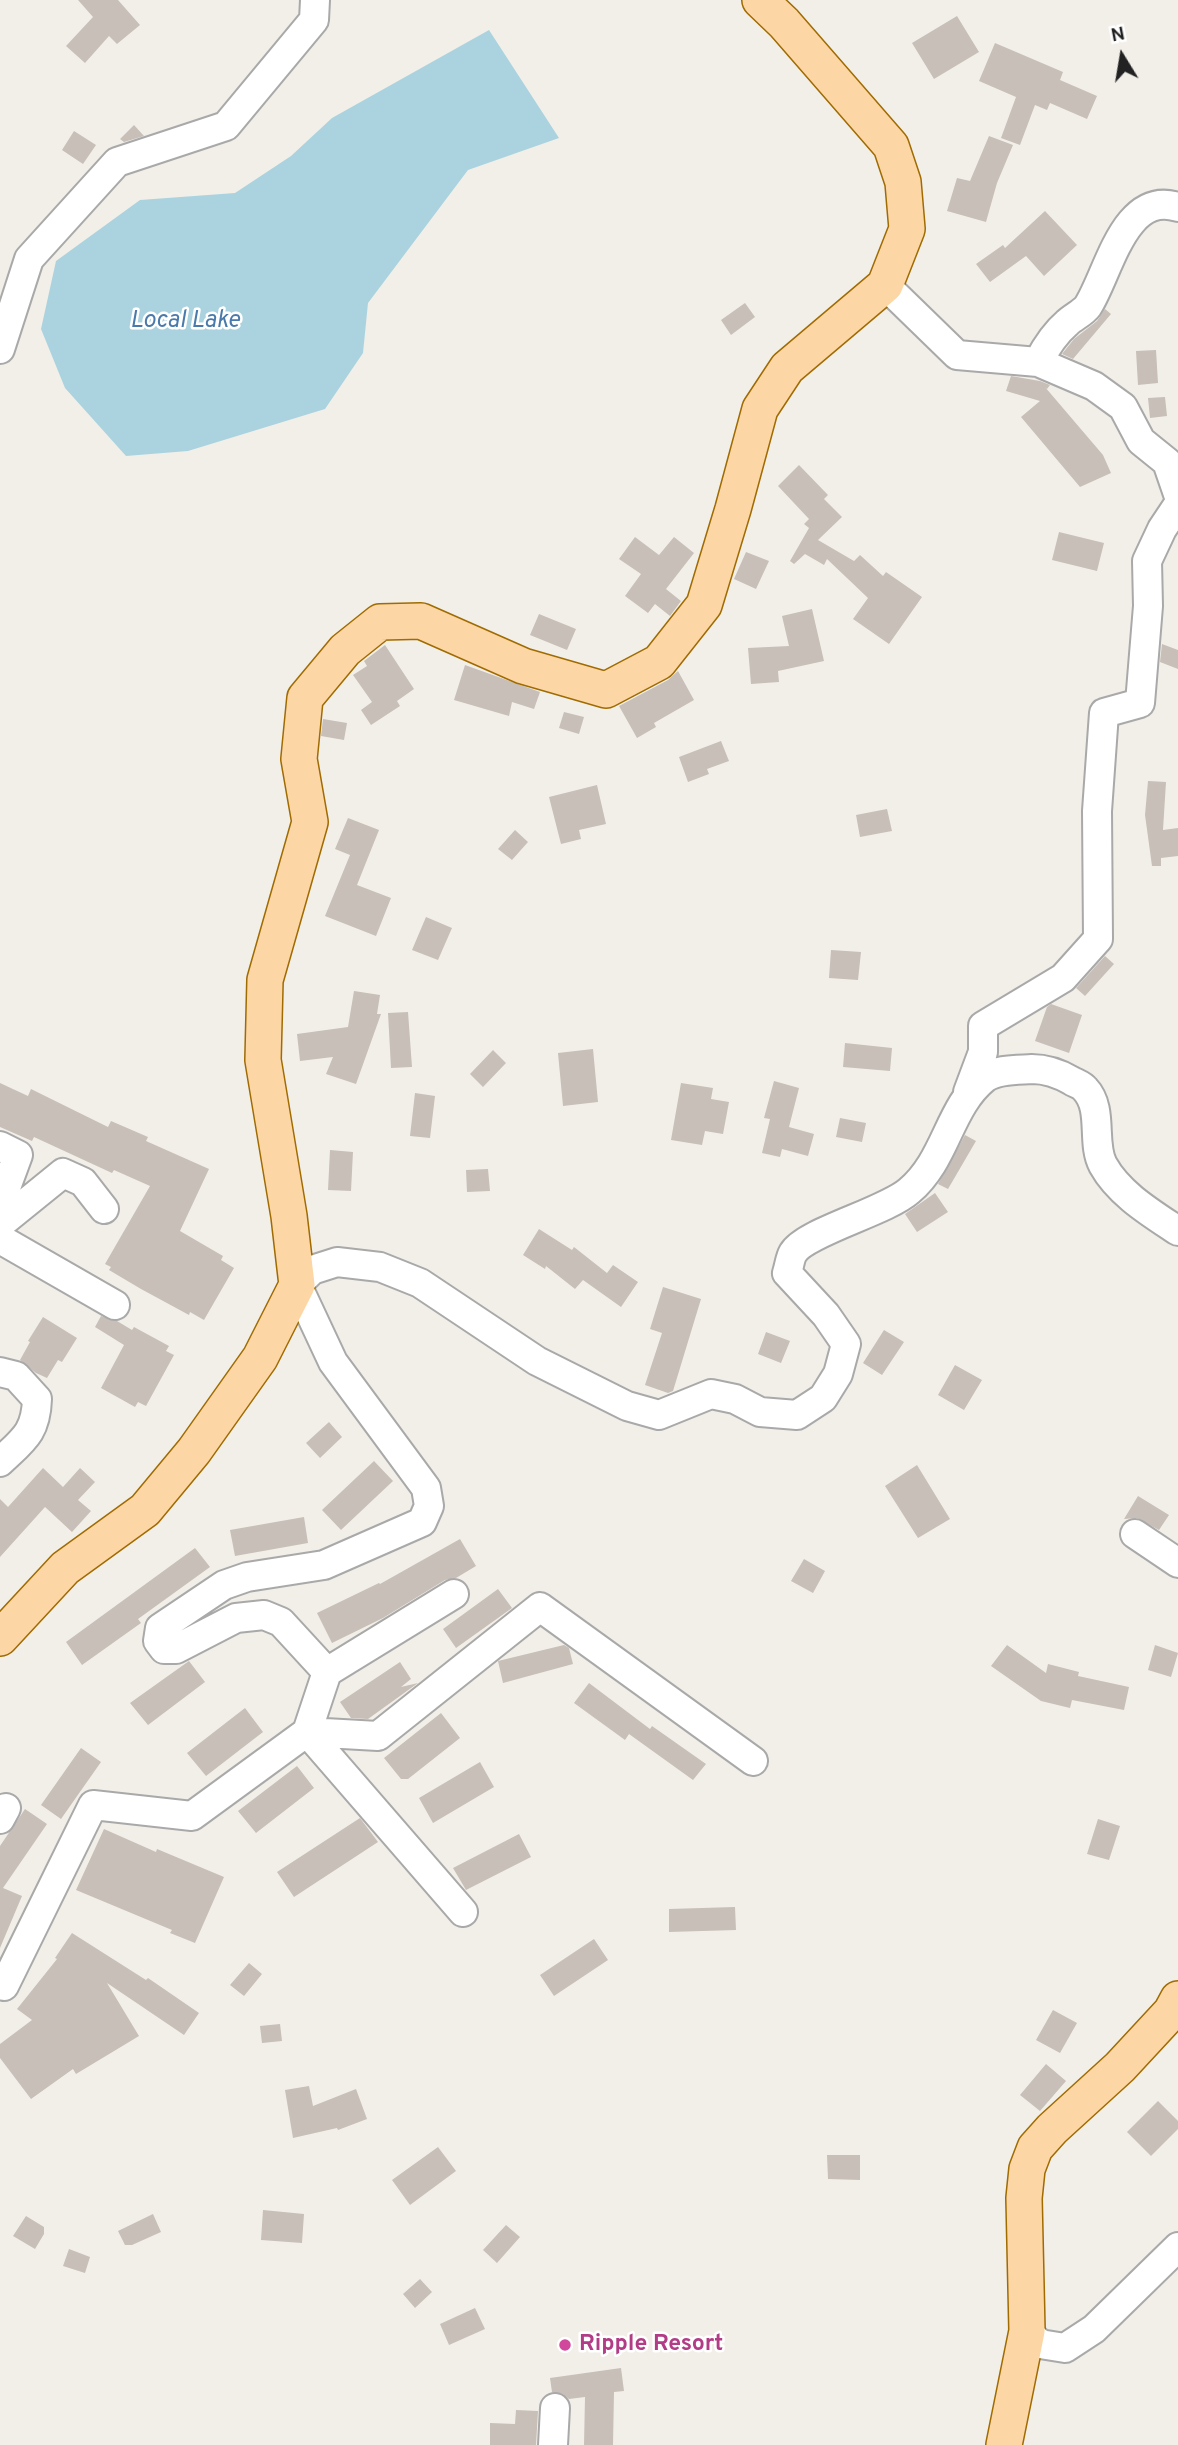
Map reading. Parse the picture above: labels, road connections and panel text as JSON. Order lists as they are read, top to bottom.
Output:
{
  "water": ["Local Lake"],
  "places": ["Ripple Resort"],
  "north": "top"
}
